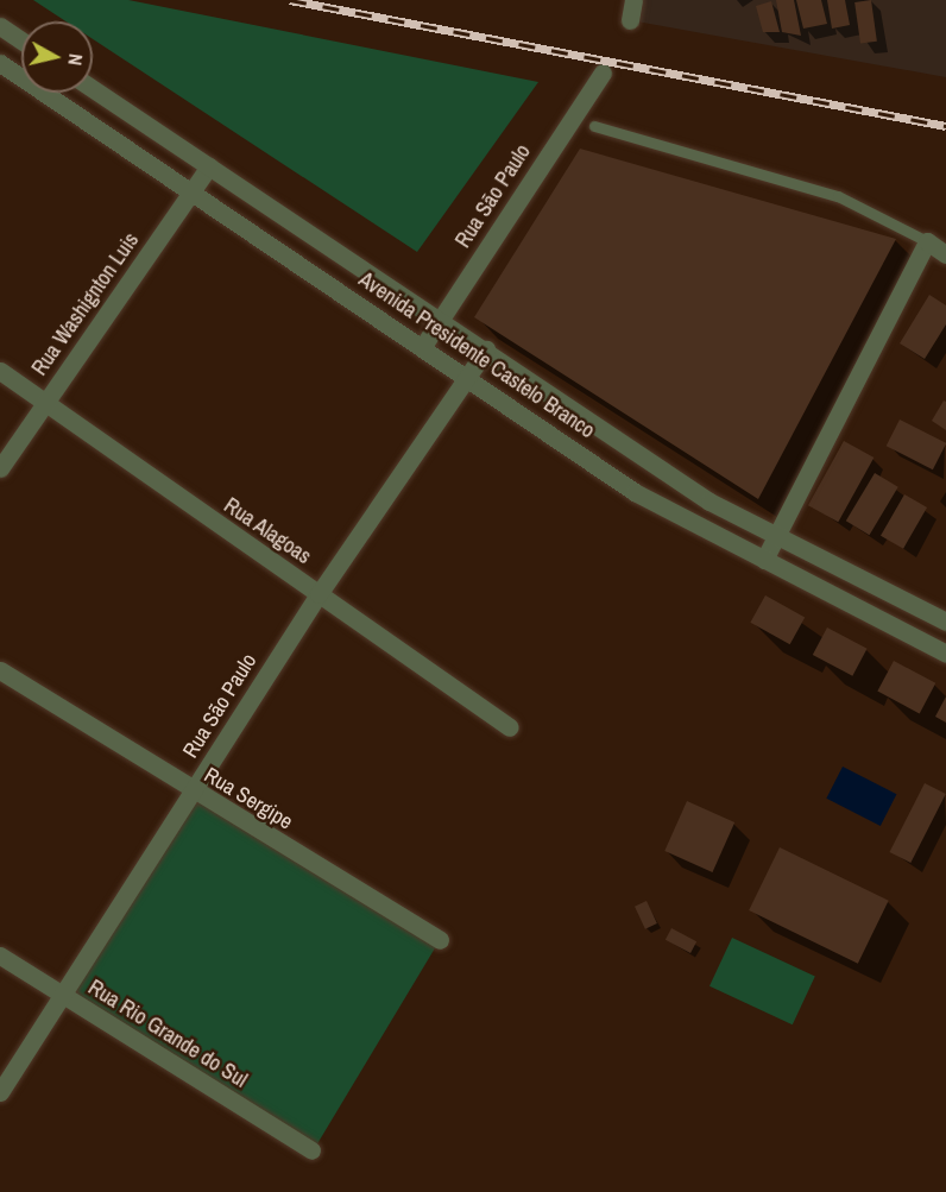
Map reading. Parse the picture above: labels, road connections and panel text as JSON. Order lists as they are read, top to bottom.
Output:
{
  "streets": {
    "street": [
      "Rua São Paulo",
      "Rua Washignton Luis",
      "Avenida Presidente Castelo Branco",
      "Rua Alagoas",
      "Rua Sergipe",
      "Rua Rio Grande do Sul"
    ]
  },
  "crossings": [
    ["Rua São Paulo", "Avenida Presidente Castelo Branco"],
    ["Rua São Paulo", "Rua Alagoas"],
    ["Rua São Paulo", "Rua Sergipe"],
    ["Rua São Paulo", "Rua Rio Grande do Sul"],
    ["Rua Washignton Luis", "Avenida Presidente Castelo Branco"],
    ["Rua Washignton Luis", "Rua Alagoas"]
  ],
  "north": "right"
}
